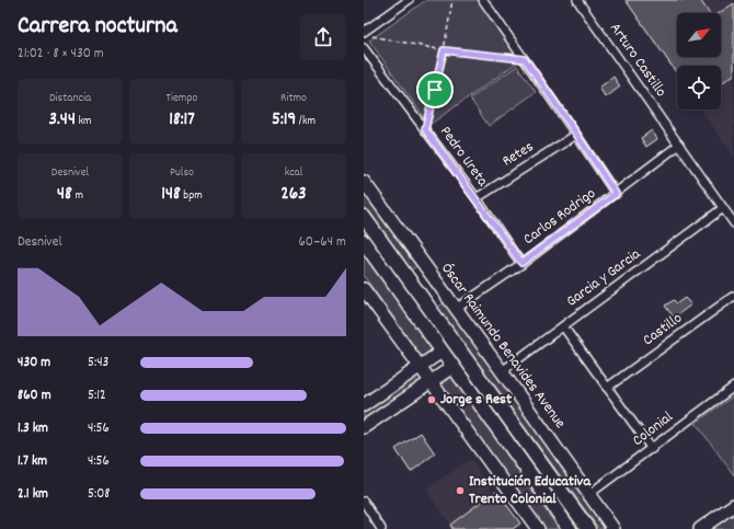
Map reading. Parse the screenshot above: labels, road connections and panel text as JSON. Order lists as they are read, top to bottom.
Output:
{
  "streets": {
    "main road": ["Óscar Raimundo Benavides Avenue"],
    "street": [
      "Arturo Castillo",
      "Retes",
      "Pedro Ureta",
      "Carlos Rodrigo",
      "Garcia y Garcia",
      "Castillo",
      "Colonial"
    ]
  },
  "crossings": [
    ["Arturo Castillo", "Carlos Rodrigo"],
    ["Arturo Castillo", "Garcia y Garcia"],
    ["Retes", "Pedro Ureta"],
    ["Pedro Ureta", "Carlos Rodrigo"],
    ["Carlos Rodrigo", "Óscar Raimundo Benavides Avenue"],
    ["Garcia y Garcia", "Óscar Raimundo Benavides Avenue"],
    ["Óscar Raimundo Benavides Avenue", "Colonial"]
  ],
  "places": ["Jorge s Rest", "Institución Educativa Trento Colonial"],
  "north": "top right",
  "page": {
    "heading": ["Carrera nocturna", "21:02 · 8 × 430 m"],
    "stats": [
      ["Distancia", "3.44 km"],
      ["Tiempo", "18:17"],
      ["Ritmo", "5:19 /km"],
      ["Desnivel", "48 m"],
      ["Pulso", "148 bpm"],
      ["kcal", "263"]
    ],
    "chart": ["Desnivel", "60–64 m"],
    "list": [
      {
        "name": "430 m",
        "note": "5:43"
      },
      {
        "name": "860 m",
        "note": "5:12"
      },
      {
        "name": "1.3 km",
        "note": "4:56"
      },
      {
        "name": "1.7 km",
        "note": "4:56"
      },
      {
        "name": "2.1 km",
        "note": "5:08"
      }
    ]
  }
}
